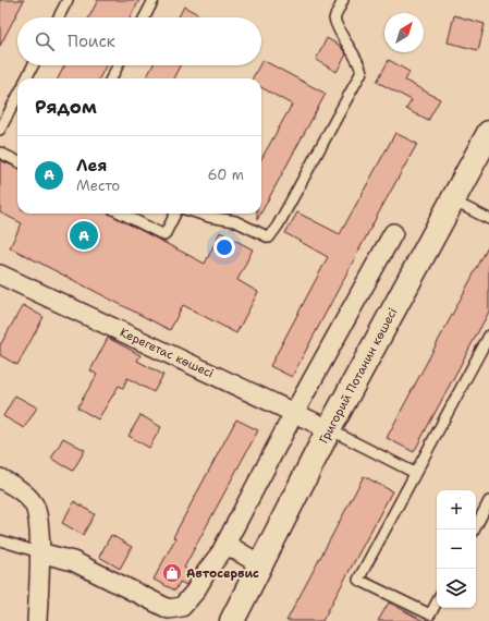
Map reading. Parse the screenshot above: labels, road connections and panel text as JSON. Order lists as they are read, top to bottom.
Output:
{
  "streets": {
    "street": ["Керегетас көшесі", "Григорий Потанин көшесі"]
  },
  "crossings": [
    ["Керегетас көшесі", "Григорий Потанин көшесі"]
  ],
  "places": {
    "shop": ["Автосервис"]
  },
  "north": "top right",
  "page": {
    "search": "Поиск",
    "heading": "Рядом",
    "list": [
      {
        "mark": "A",
        "name": "Лея",
        "note": "Место",
        "value": "60 m"
      }
    ],
    "pins": "A",
    "map_buttons": ["+", "−"]
  }
}
